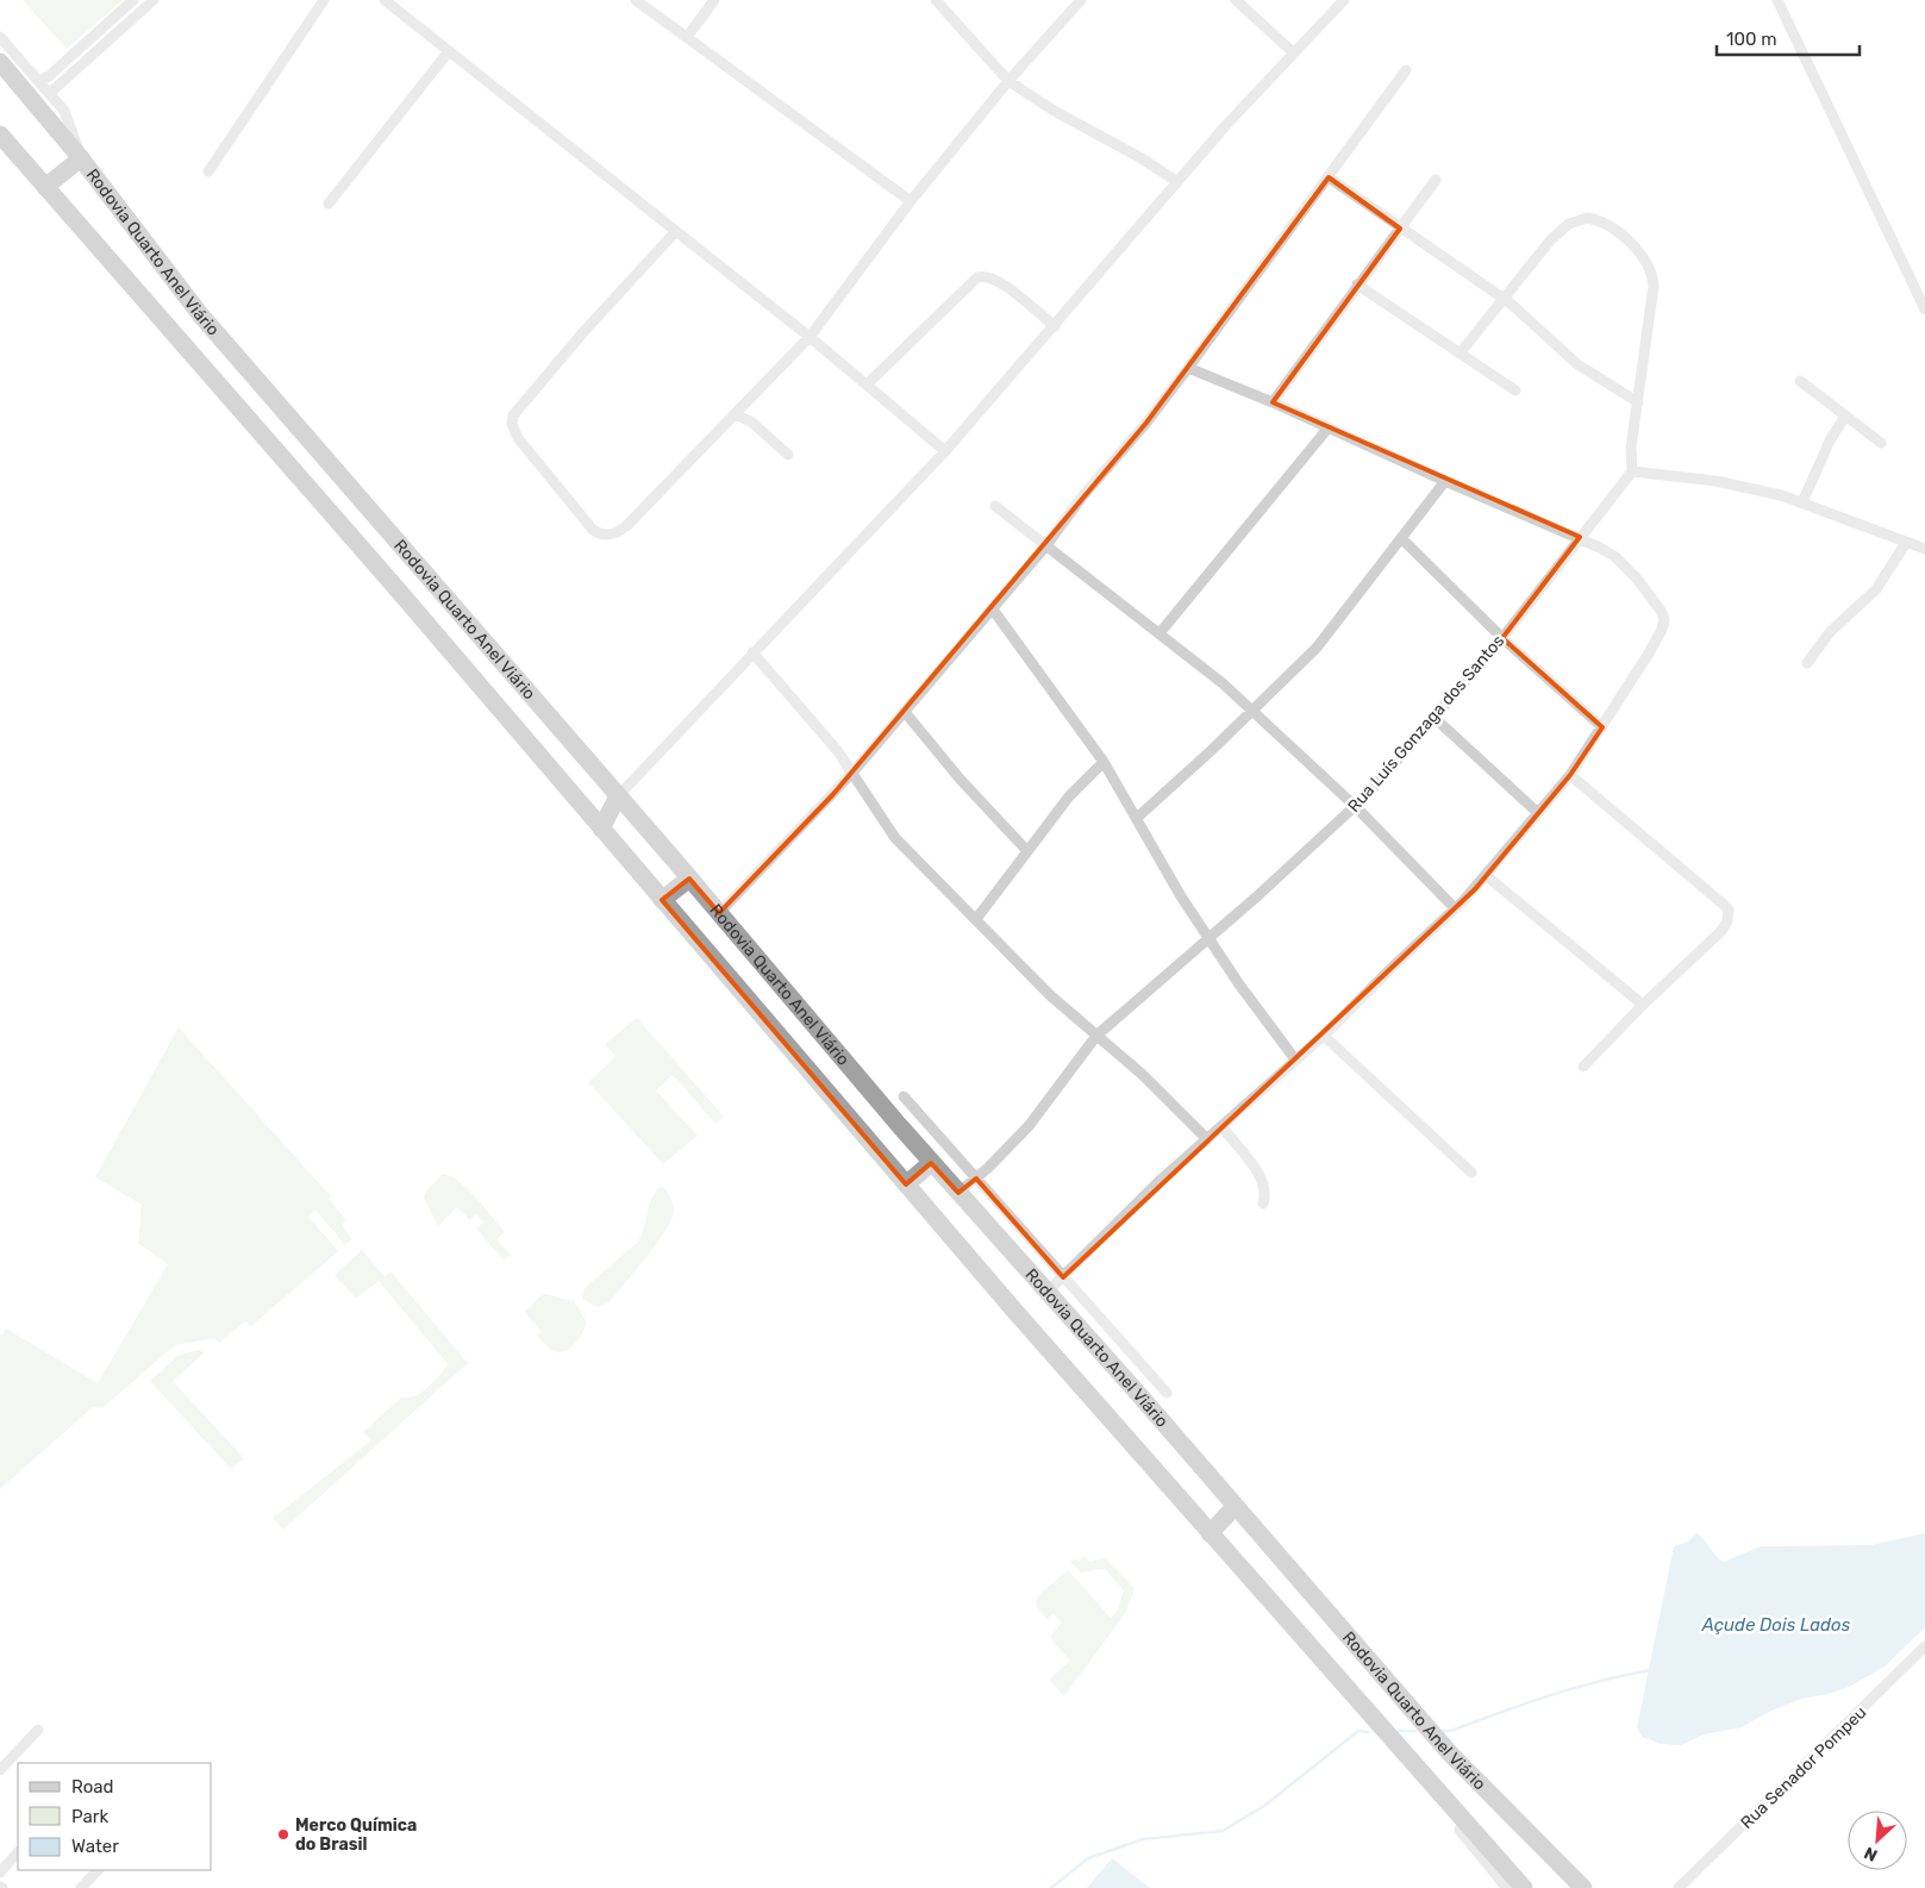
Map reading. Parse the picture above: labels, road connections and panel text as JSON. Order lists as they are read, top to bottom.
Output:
{
  "streets": {
    "highway": ["Rodovia Quarto Anel Viário"],
    "street": ["Rua Luís Gonzaga dos Santos", "Rua Senador Pompeu"]
  },
  "crossings": [
    ["Rodovia Quarto Anel Viário", "Rua Luís Gonzaga dos Santos"]
  ],
  "water": ["Açude Dois Lados"],
  "places": ["Merco Química do Brasil"],
  "legend": ["Road", "Park", "Water"],
  "scale_bar": "100 m",
  "north": "bottom left"
}
